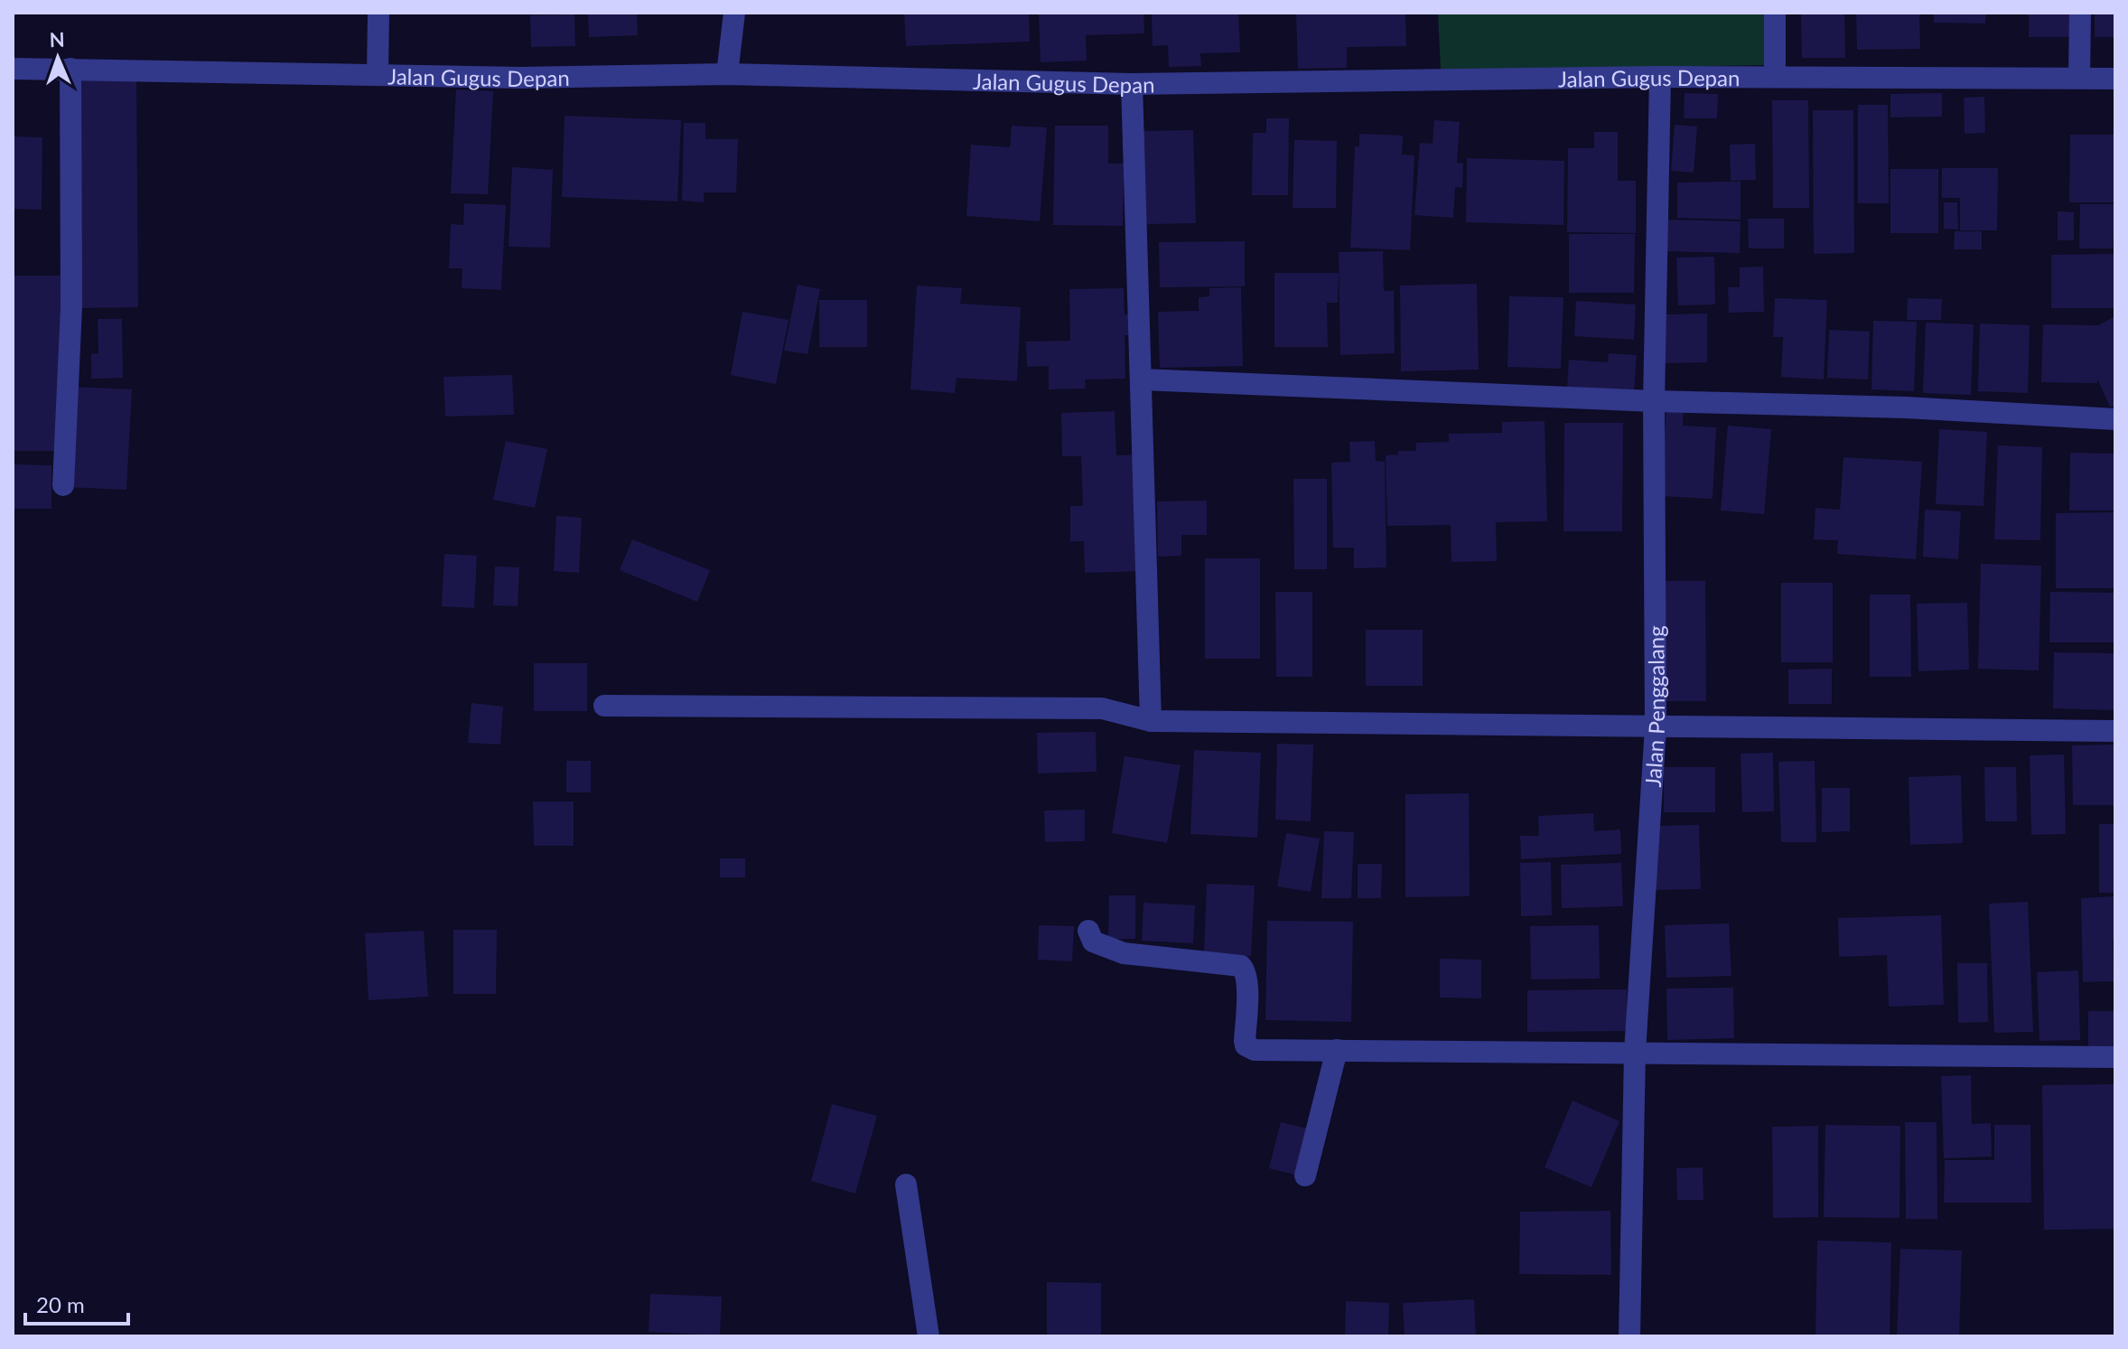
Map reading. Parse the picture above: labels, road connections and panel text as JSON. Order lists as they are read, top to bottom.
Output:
{
  "streets": {
    "street": ["Jalan Gugus Depan", "Jalan Penggalang"]
  },
  "crossings": [
    ["Jalan Gugus Depan", "Jalan Penggalang"]
  ],
  "scale_bar": "20 m",
  "north": "top"
}
